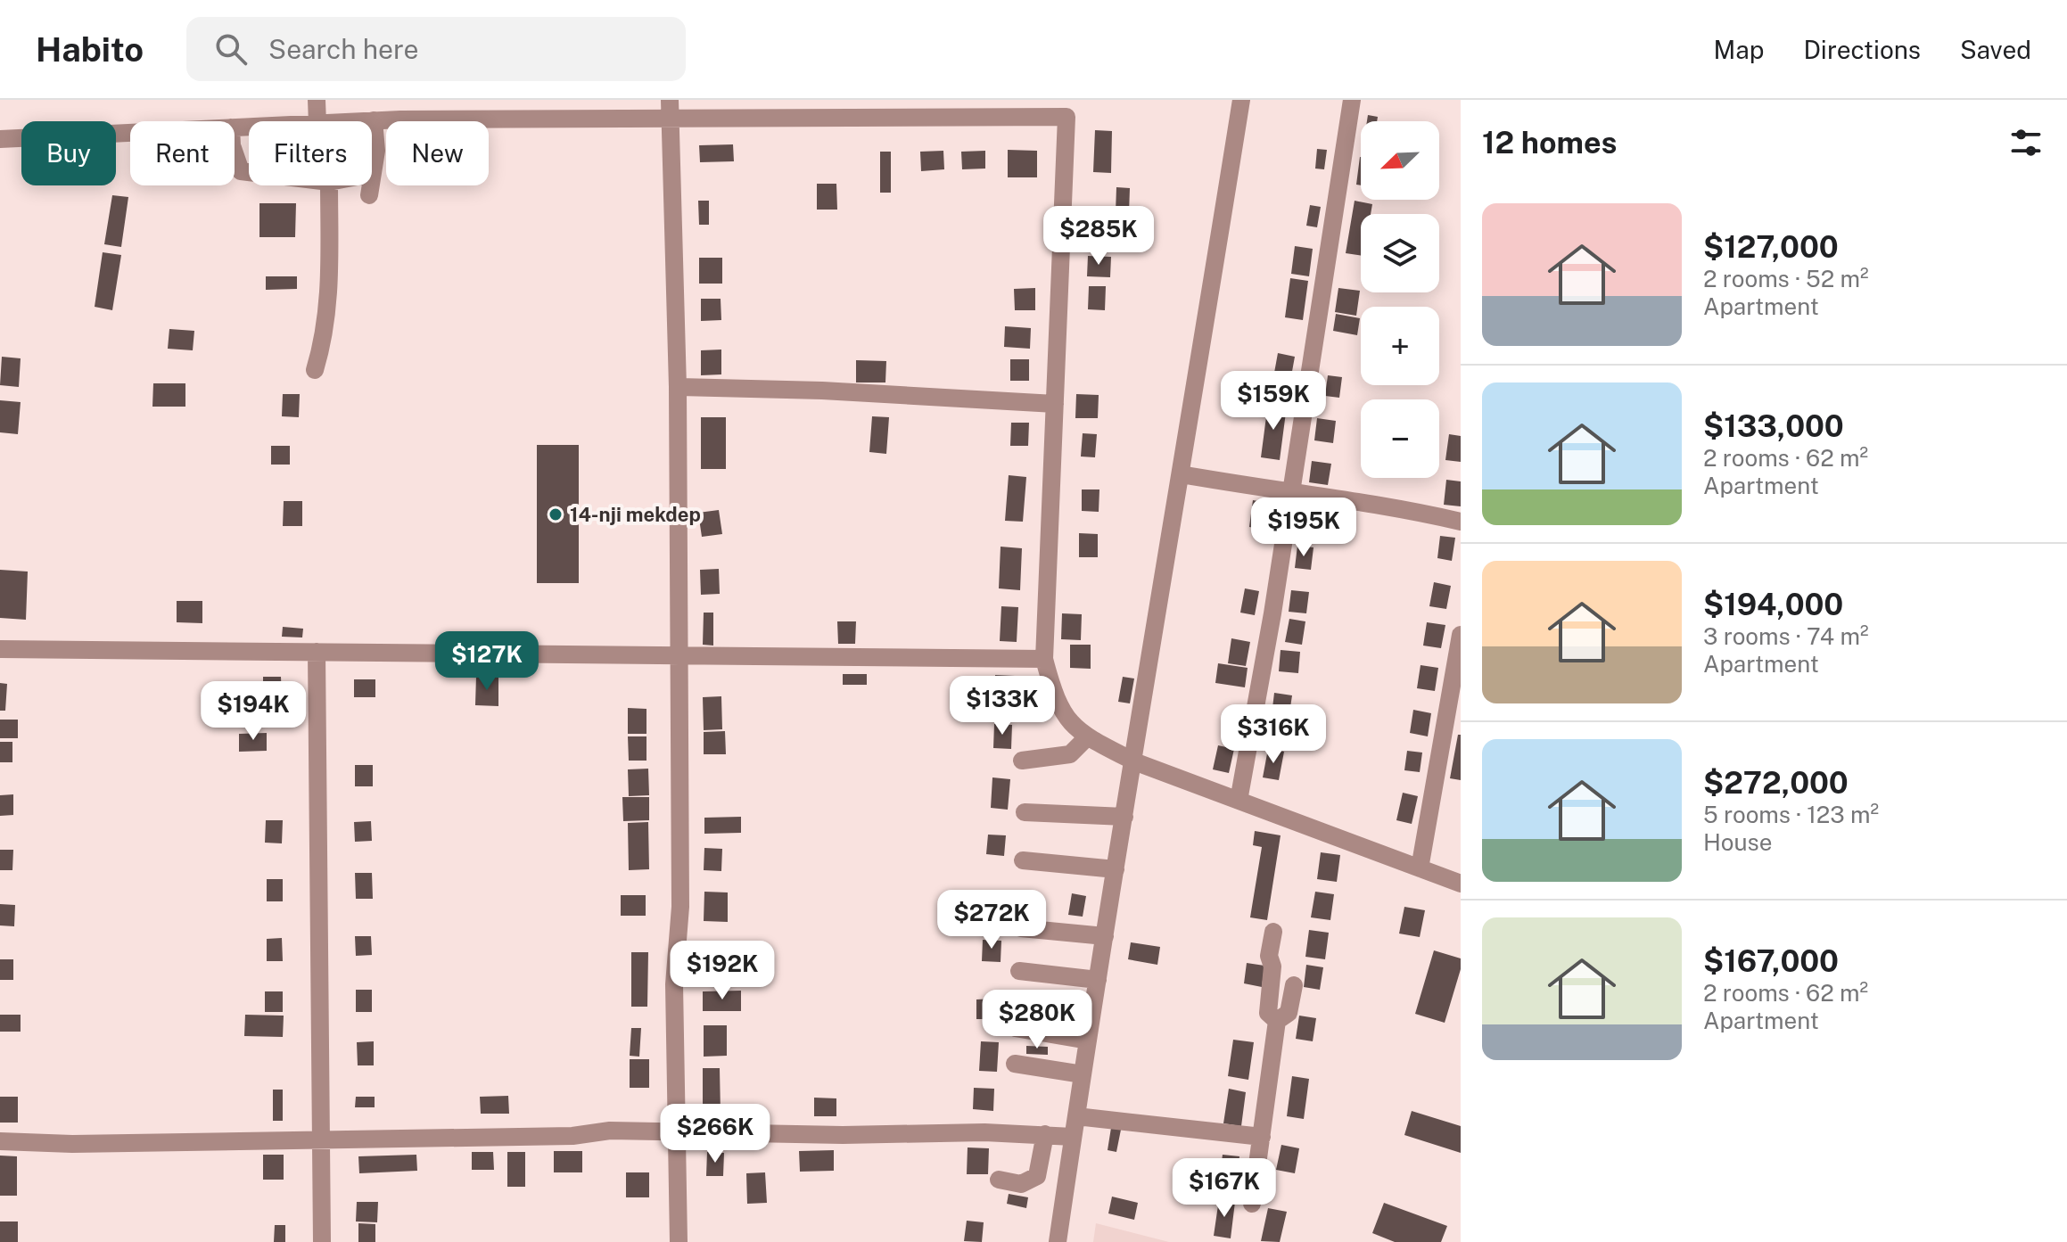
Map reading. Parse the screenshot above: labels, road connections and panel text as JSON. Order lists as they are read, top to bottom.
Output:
{
  "places": ["14-nji mekdep"],
  "north": "bottom left",
  "page": {
    "header": "Habito",
    "search": "Search here",
    "nav": ["Map", "Directions", "Saved"],
    "heading": "12 homes",
    "map_buttons": ["+", "−"],
    "chip": [
      "Buy",
      "Rent",
      "Filters",
      "New"
    ],
    "list": [
      {
        "name": "$127,000",
        "note": "2 rooms · 52 m² · Apartment"
      },
      {
        "name": "$133,000",
        "note": "2 rooms · 62 m² · Apartment"
      },
      {
        "name": "$194,000",
        "note": "3 rooms · 74 m² · Apartment"
      },
      {
        "name": "$272,000",
        "note": "5 rooms · 123 m² · House"
      },
      {
        "name": "$167,000",
        "note": "2 rooms · 62 m² · Apartment"
      }
    ],
    "price": [
      "$285K",
      "$159K",
      "$195K",
      "$127K",
      "$133K",
      "$194K",
      "$316K",
      "$272K",
      "$192K",
      "$280K",
      "$266K",
      "$167K"
    ]
  }
}
